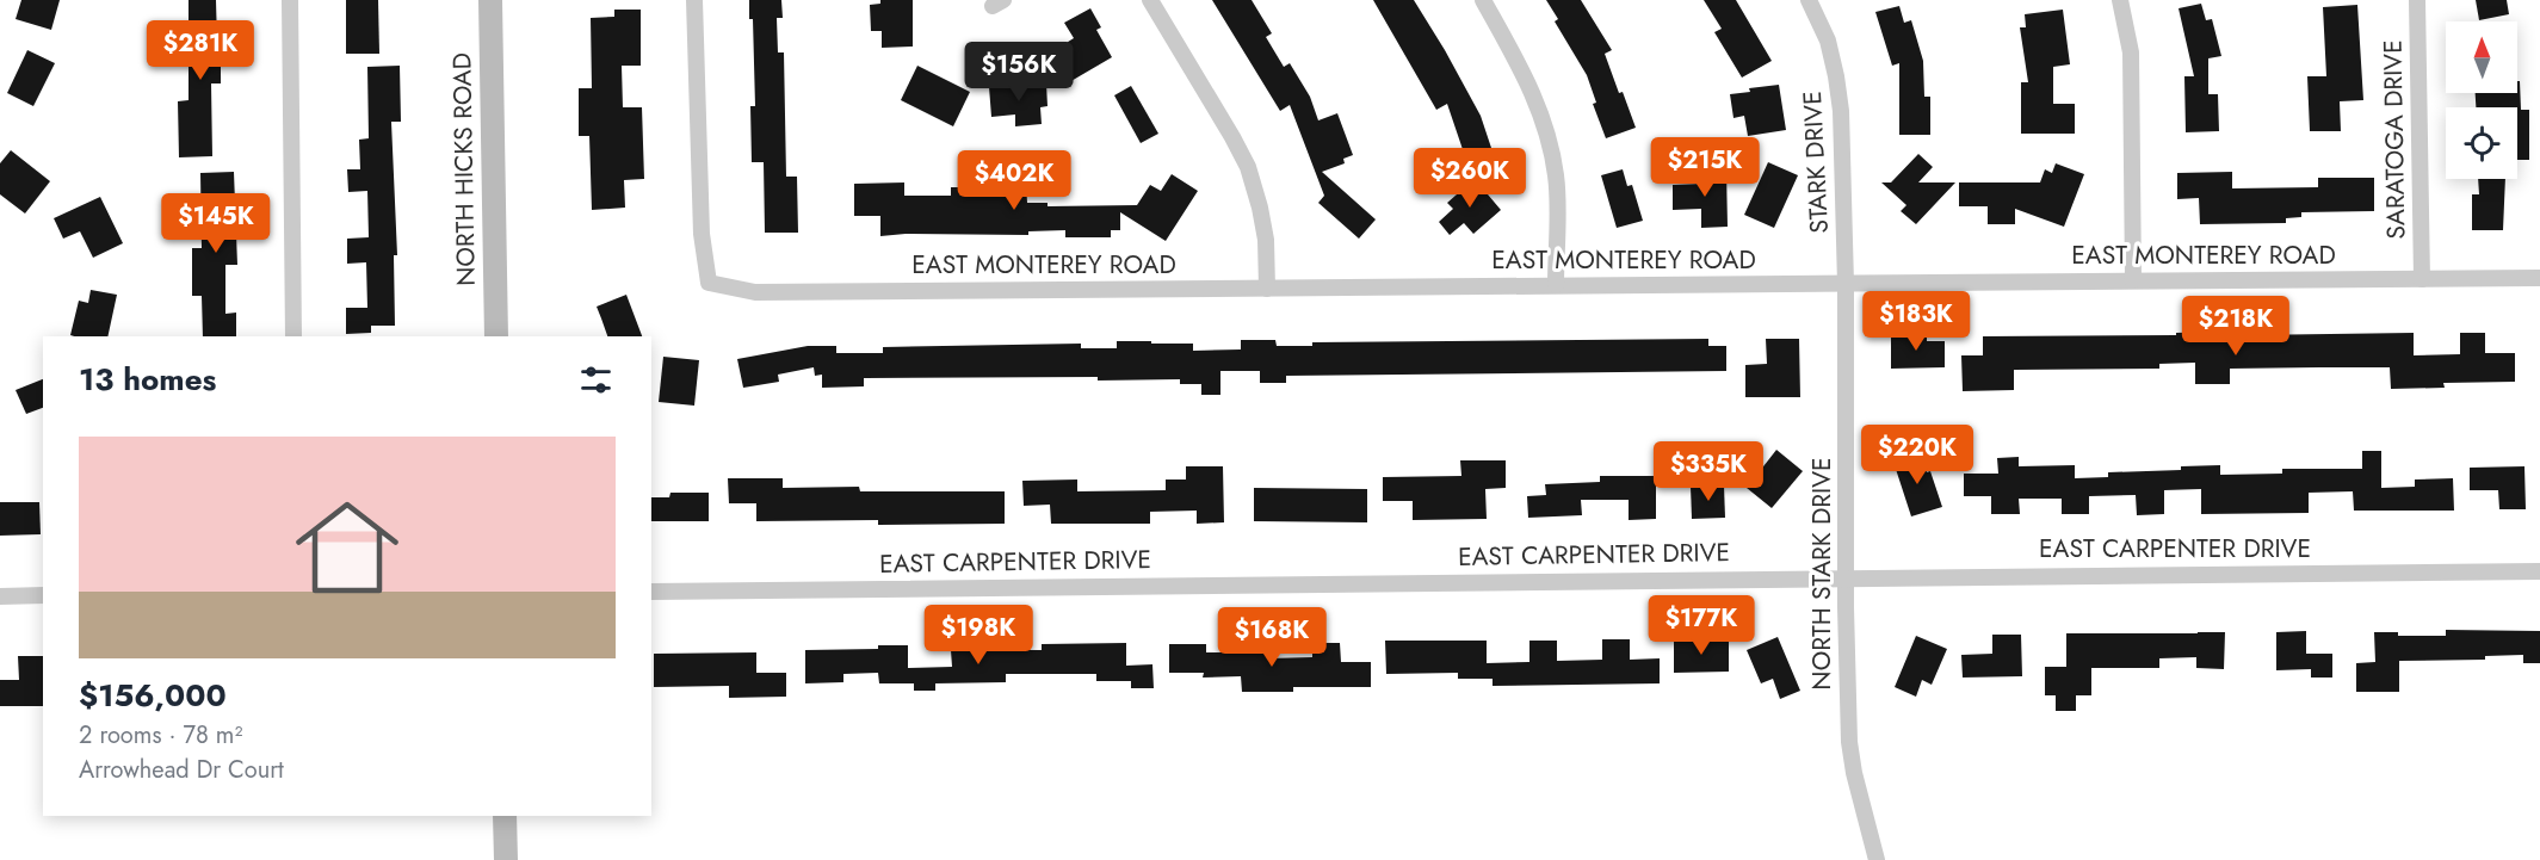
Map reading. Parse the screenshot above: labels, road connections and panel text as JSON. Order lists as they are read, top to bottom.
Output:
{
  "streets": {
    "main road": ["NORTH HICKS ROAD"],
    "street": [
      "SARATOGA DRIVE",
      "STARK DRIVE",
      "EAST MONTEREY ROAD",
      "EAST CARPENTER DRIVE",
      "NORTH STARK DRIVE"
    ]
  },
  "crossings": [
    ["SARATOGA DRIVE", "EAST MONTEREY ROAD"],
    ["STARK DRIVE", "EAST MONTEREY ROAD"],
    ["STARK DRIVE", "NORTH STARK DRIVE"],
    ["EAST MONTEREY ROAD", "NORTH STARK DRIVE"],
    ["EAST CARPENTER DRIVE", "NORTH STARK DRIVE"]
  ],
  "north": "top",
  "page": {
    "price": [
      "$281K",
      "$156K",
      "$215K",
      "$260K",
      "$402K",
      "$145K",
      "$183K",
      "$218K",
      "$220K",
      "$335K",
      "$177K",
      "$198K",
      "$168K"
    ],
    "heading": "13 homes",
    "list": [
      {
        "name": "$156,000",
        "note": "2 rooms · 78 m² · Arrowhead Dr Court"
      }
    ]
  }
}
